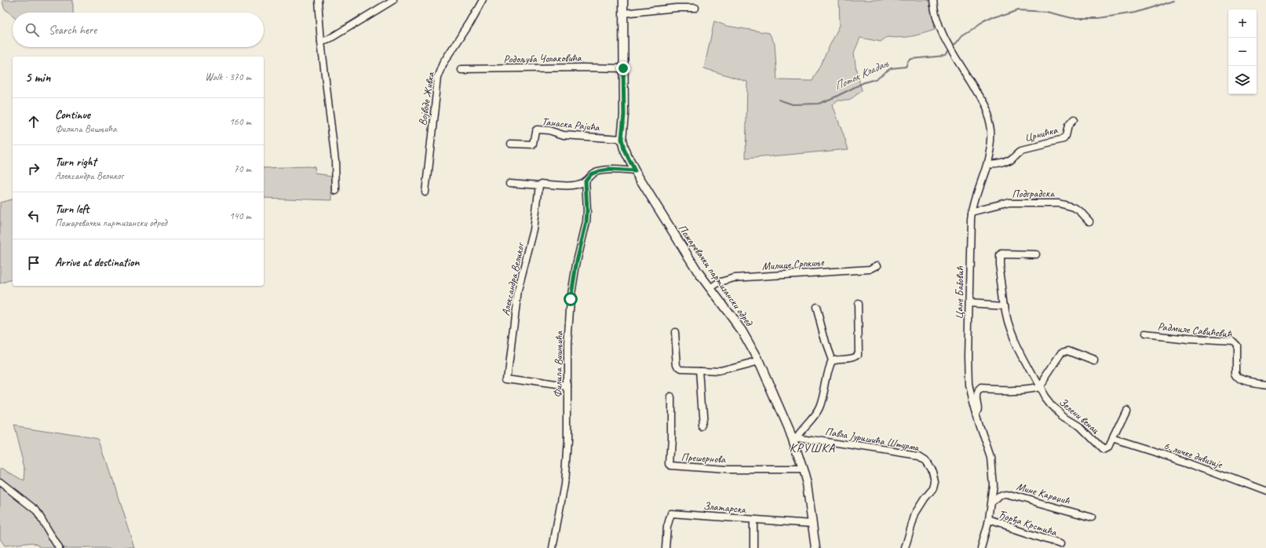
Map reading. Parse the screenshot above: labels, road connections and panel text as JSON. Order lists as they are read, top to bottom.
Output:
{
  "streets": {
    "street": [
      "Родољуба Чолаковића",
      "Војводе Живка",
      "Танаска Рајића",
      "Црнићка",
      "Подградска",
      "Милице Српкиње",
      "Пожаревачки партизански одред",
      "Александра Великог",
      "Цане Бабовић",
      "Радмиле Савићевић",
      "Филипа Вишњића",
      "Зелени венац",
      "Павла Јуришића Штурма",
      "6. личке дивизије",
      "Прешернова",
      "Мине Караџић",
      "Златарска",
      "Ђорђа Крстића"
    ]
  },
  "crossings": [
    ["Родољуба Чолаковића", "Пожаревачки партизански одред"],
    ["Танаска Рајића", "Пожаревачки партизански одред"],
    ["Црнићка", "Цане Бабовић"],
    ["Подградска", "Цане Бабовић"],
    ["Милице Српкиње", "Пожаревачки партизански одред"],
    ["Пожаревачки партизански одред", "Павла Јуришића Штурма"],
    ["Пожаревачки партизански одред", "Прешернова"],
    ["Пожаревачки партизански одред", "Златарска"],
    ["Александра Великог", "Филипа Вишњића"],
    ["Цане Бабовић", "Мине Караџић"],
    ["Цане Бабовић", "Ђорђа Крстића"],
    ["Зелени венац", "6. личке дивизије"]
  ],
  "districts": ["КРУШКА"],
  "water": ["Поток Кладањ"],
  "page": {
    "map_buttons": ["+", "−"],
    "search": "Search here",
    "heading": ["5 min", "Walk · 370 m"],
    "list": [
      ["Continue", "Филипа Вишњића", "160 m"],
      ["Turn right", "Александра Великог", "70 m"],
      ["Turn left", "Пожаревачки партизански одред", "140 m"],
      "Arrive at destination"
    ]
  }
}
